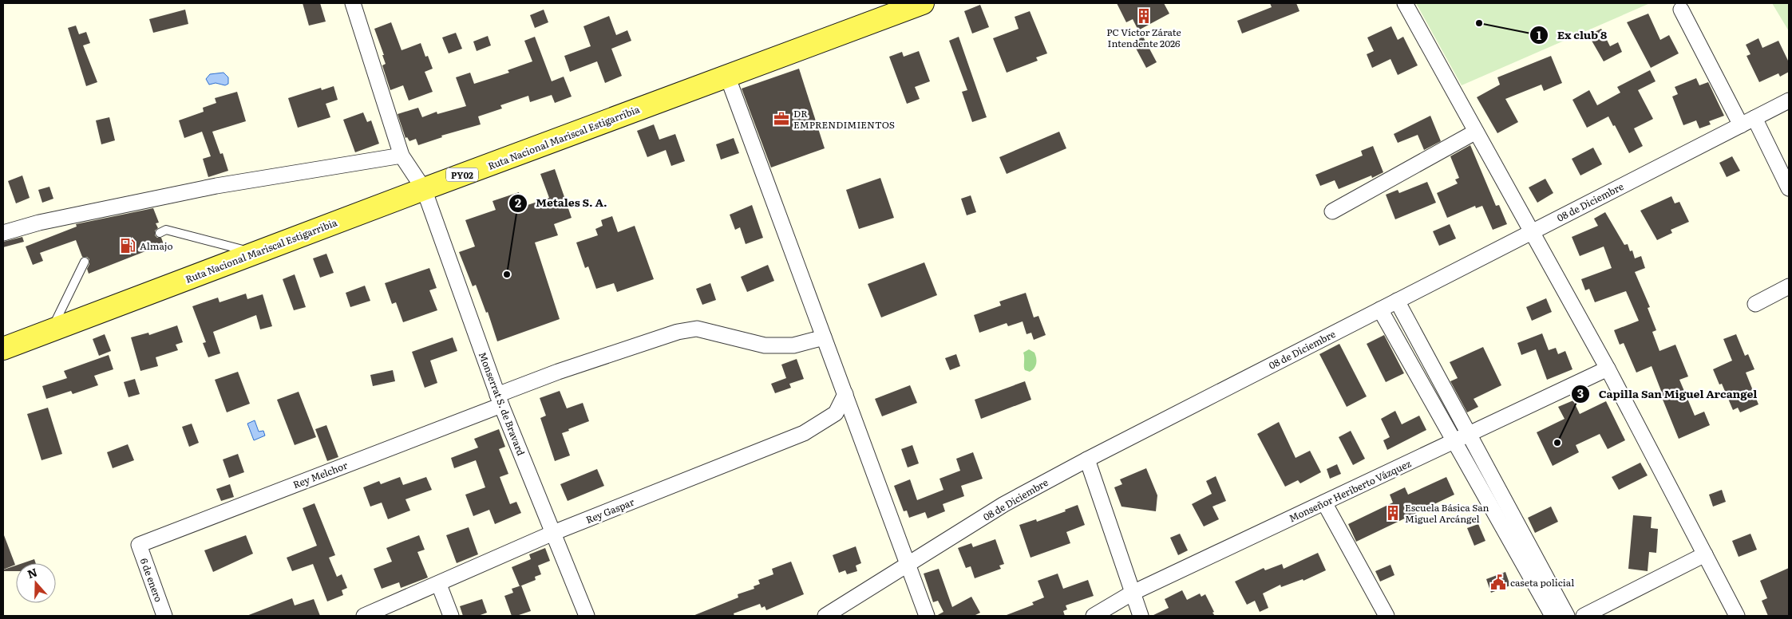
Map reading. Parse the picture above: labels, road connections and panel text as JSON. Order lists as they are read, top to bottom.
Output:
{
  "streets": {
    "main road": ["Ruta Nacional Mariscal Estigarribia", "PY02"],
    "street": [
      "08 de Diciembre",
      "Monserrat S. de Bravard",
      "Rey Melchor",
      "Monseñor Heriberto Vázquez",
      "Rey Gaspar",
      "6 de enero"
    ]
  },
  "crossings": [
    ["Ruta Nacional Mariscal Estigarribia", "Monserrat S. de Bravard"],
    ["Monserrat S. de Bravard", "Rey Melchor"],
    ["Monserrat S. de Bravard", "Rey Gaspar"],
    ["Rey Melchor", "6 de enero"]
  ],
  "places": {
    "building": ["PC Víctor Zárate Intendente 2026", "Escuela Básica San Miguel Arcángel"],
    "other": ["Ex club 8", "Metales S. A.", "Capilla San Miguel Arcangel"],
    "office": ["DR EMPRENDIMIENTOS"],
    "fuel station": ["Almajo"],
    "public building": ["caseta policial"]
  },
  "north": "top"
}
